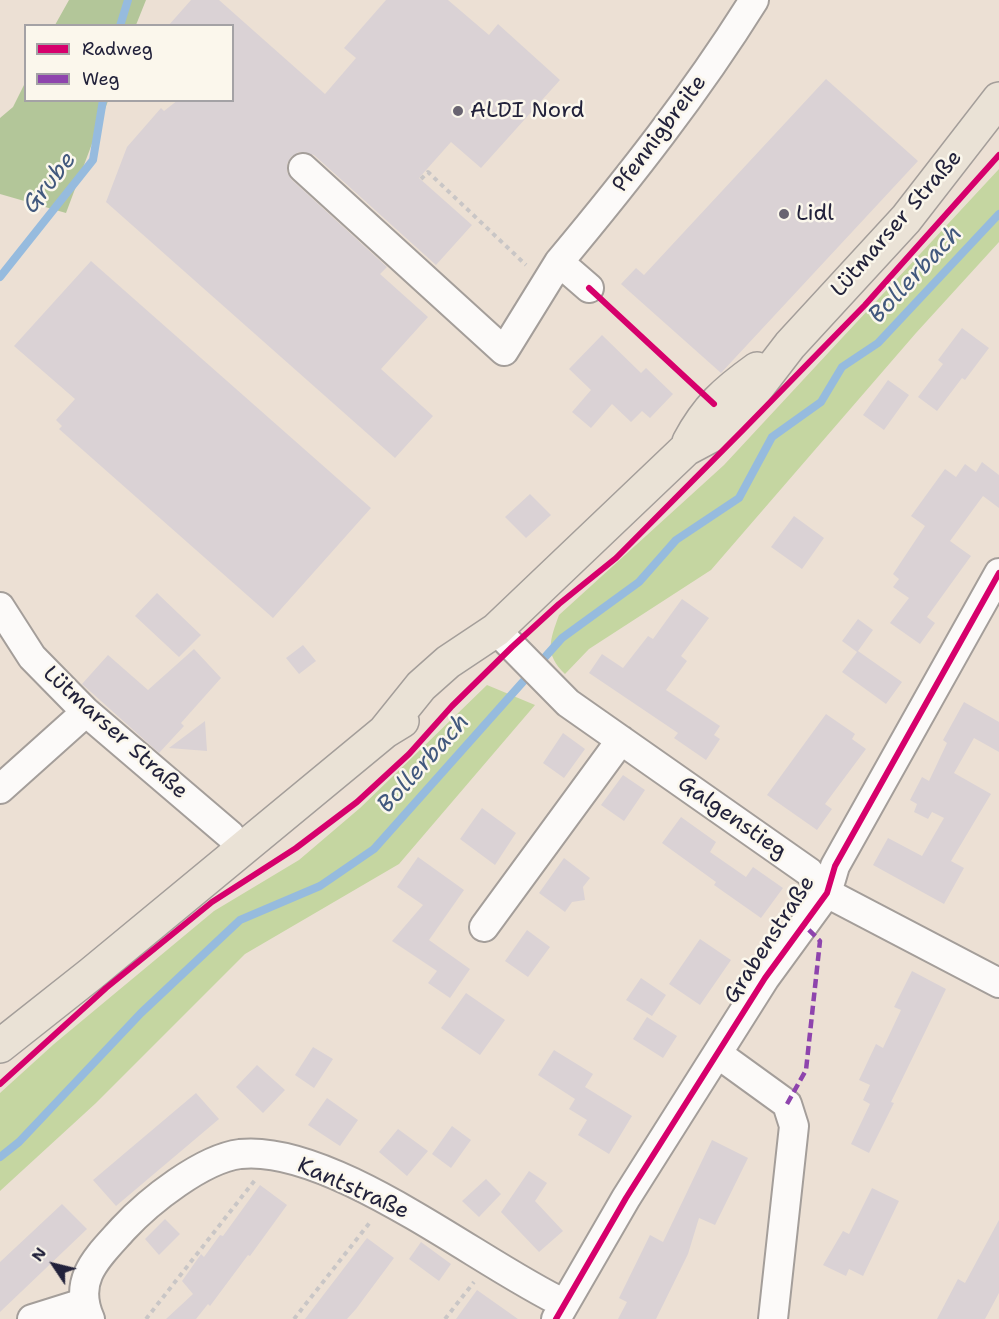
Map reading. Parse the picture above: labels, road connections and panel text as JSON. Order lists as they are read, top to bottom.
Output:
{
  "streets": {
    "main road": ["Lütmarser Straße"],
    "street": [
      "Pfennigbreite",
      "Galgenstieg",
      "Grabenstraße",
      "Kantstraße"
    ]
  },
  "crossings": [
    ["Lütmarser Straße", "Galgenstieg"],
    ["Galgenstieg", "Grabenstraße"],
    ["Grabenstraße", "Kantstraße"]
  ],
  "water": ["Grube", "Bollerbach"],
  "places": ["ALDI Nord", "Lidl"],
  "legend": ["Radweg", "Weg"],
  "north": "top left"
}
